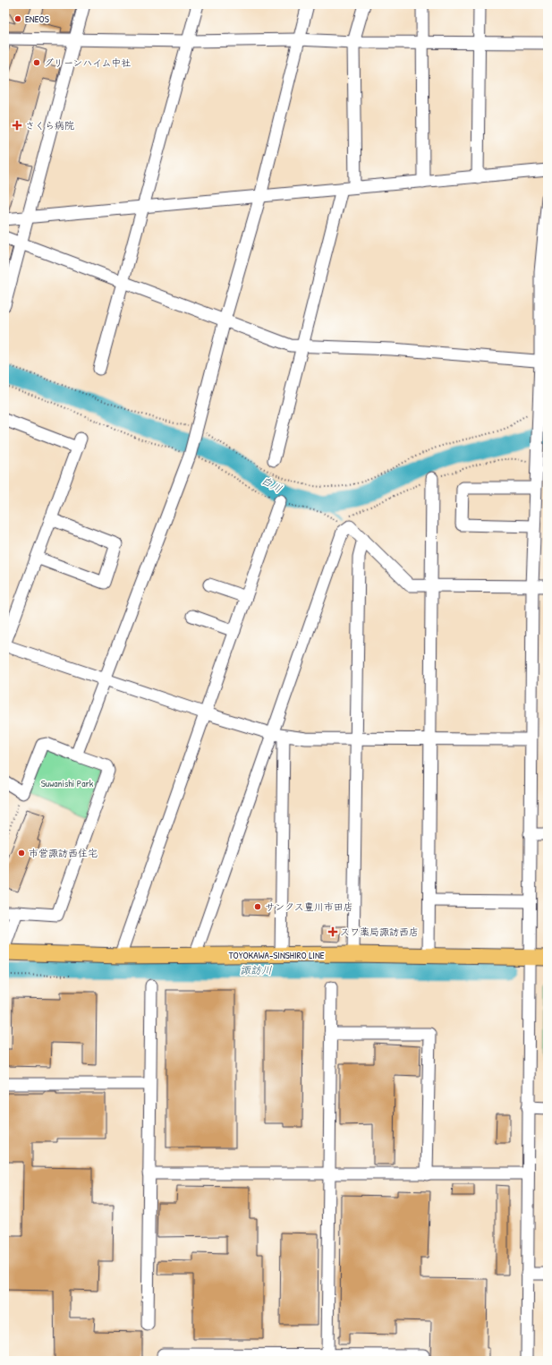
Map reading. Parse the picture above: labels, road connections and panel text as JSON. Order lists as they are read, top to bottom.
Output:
{
  "streets": {
    "main road": ["TOYOKAWA-SINSHIRO LINE"]
  },
  "water": ["白川", "諏訪川"],
  "parks": ["Suwanishi Park"],
  "places": {
    "other": [
      "ENEOS",
      "グリーンハイム中社",
      "市営諏訪西住宅",
      "サンクス豊川市田店"
    ],
    "health": ["さくら病院", "スワ薬局諏訪西店"]
  }
}
